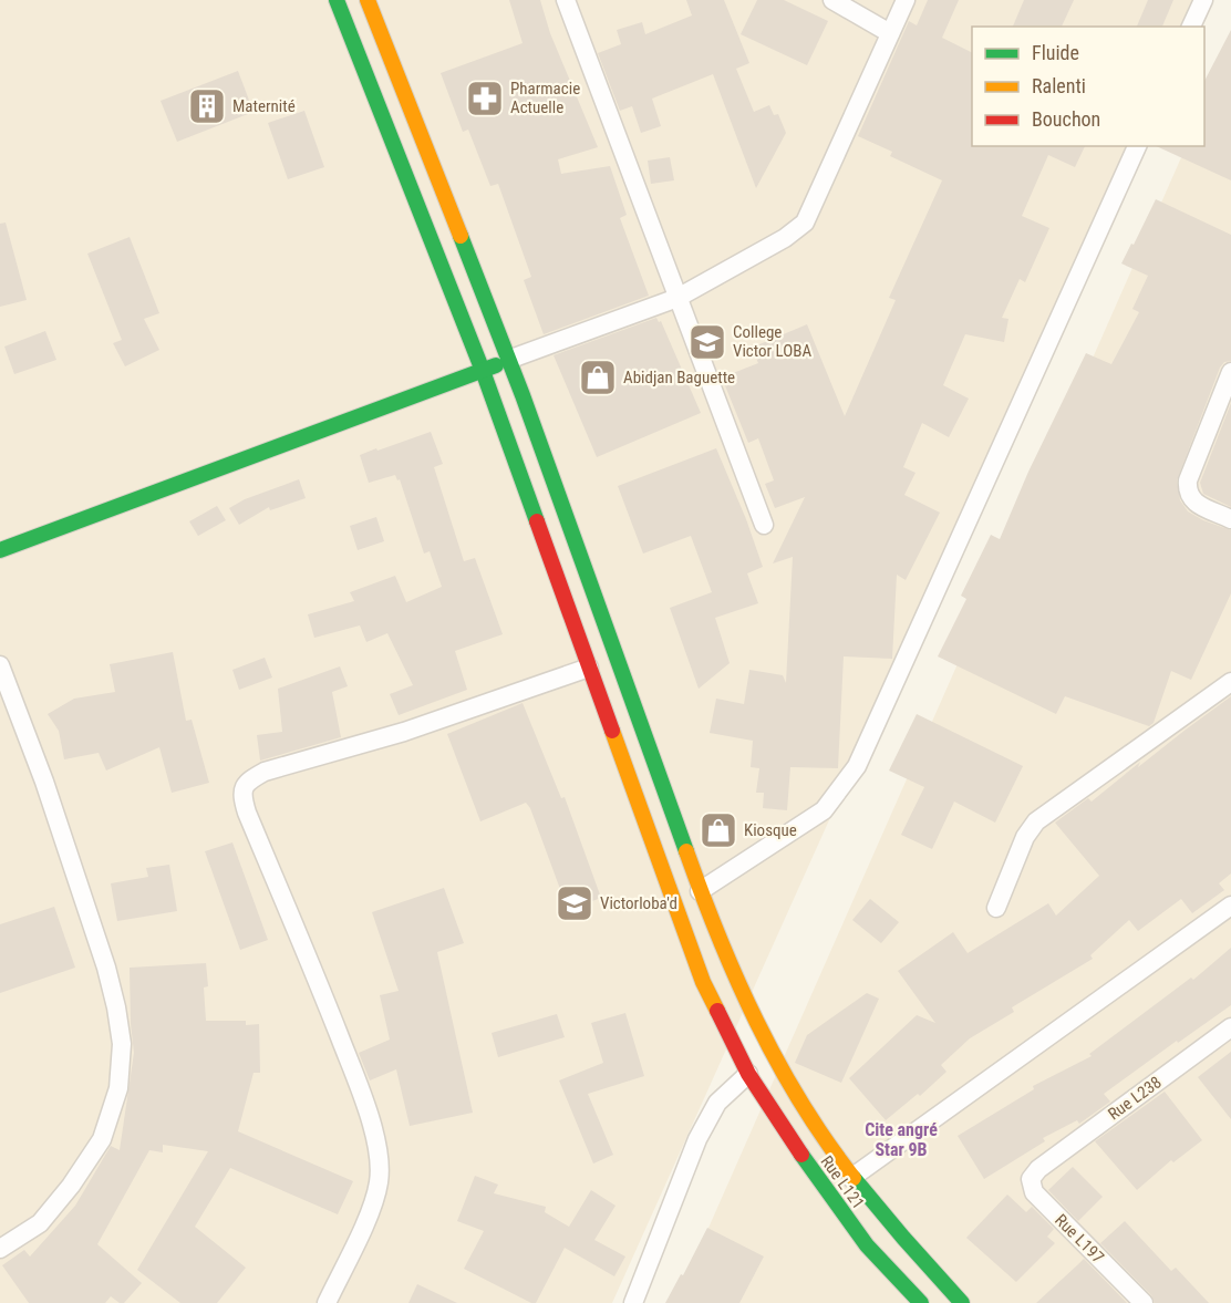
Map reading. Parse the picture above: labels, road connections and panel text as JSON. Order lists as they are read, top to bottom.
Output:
{
  "streets": {
    "main road": ["Rue L121"],
    "street": ["Rue L238", "Rue L197"]
  },
  "crossings": [
    ["Rue L238", "Rue L197"]
  ],
  "districts": ["Cite angré Star 9B"],
  "places": {
    "pharmacy": ["Pharmacie Actuelle"],
    "building": ["Maternité"],
    "school or university": ["College Victor LOBA", "Victorloba'd"],
    "shop": ["Abidjan Baguette", "Kiosque"]
  },
  "legend": ["Fluide", "Ralenti", "Bouchon"]
}
